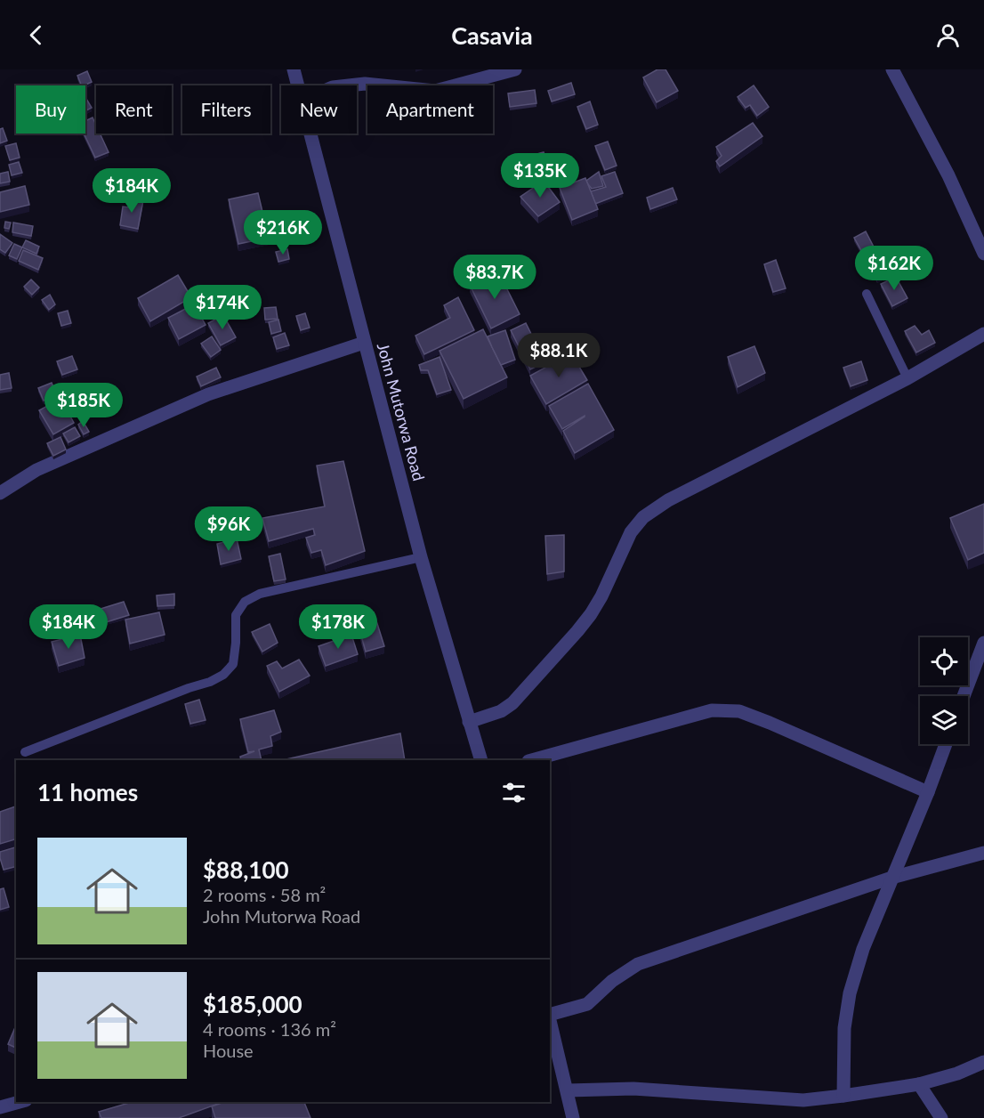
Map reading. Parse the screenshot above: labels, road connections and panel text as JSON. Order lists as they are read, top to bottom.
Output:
{
  "streets": {
    "street": ["John Mutorwa Road"]
  },
  "page": {
    "header": "Casavia",
    "chip": [
      "Buy",
      "Rent",
      "Filters",
      "New",
      "Apartment"
    ],
    "price": [
      "$135K",
      "$184K",
      "$216K",
      "$162K",
      "$83.7K",
      "$174K",
      "$88.1K",
      "$185K",
      "$96K",
      "$184K",
      "$178K"
    ],
    "heading": "11 homes",
    "list": [
      {
        "name": "$88,100",
        "note": "2 rooms · 58 m² · John Mutorwa Road"
      },
      {
        "name": "$185,000",
        "note": "4 rooms · 136 m² · House"
      }
    ]
  }
}
